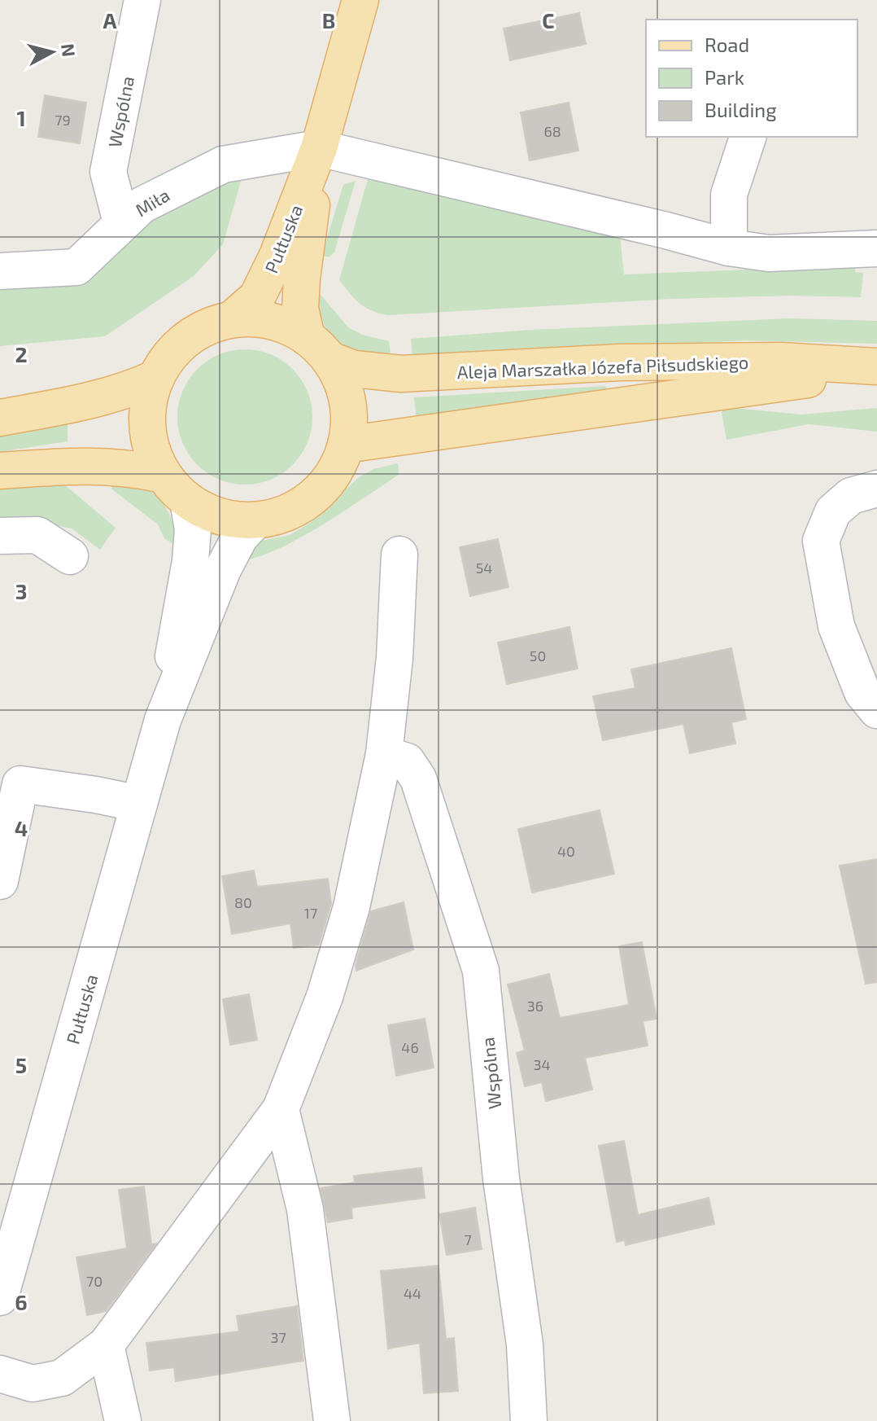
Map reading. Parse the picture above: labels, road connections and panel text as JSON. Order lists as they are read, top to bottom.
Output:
{
  "streets": {
    "main road": ["Pułtuska", "Aleja Marszałka Józefa Piłsudskiego"],
    "street": ["Wspólna", "Miła"]
  },
  "crossings": [
    ["Wspólna", "Miła"],
    ["Miła", "Pułtuska"],
    ["Pułtuska", "Aleja Marszałka Józefa Piłsudskiego"]
  ],
  "house_numbers": [
    "79",
    "68",
    "54",
    "50",
    "40",
    "80",
    "17",
    "36",
    "46",
    "34",
    "7",
    "70",
    "44",
    "37"
  ],
  "legend": ["Road", "Park", "Building"],
  "north": "right",
  "grid": {
    "columns": ["A", "B", "C"],
    "rows": [
      "1",
      "2",
      "3",
      "4",
      "5",
      "6"
    ]
  }
}
